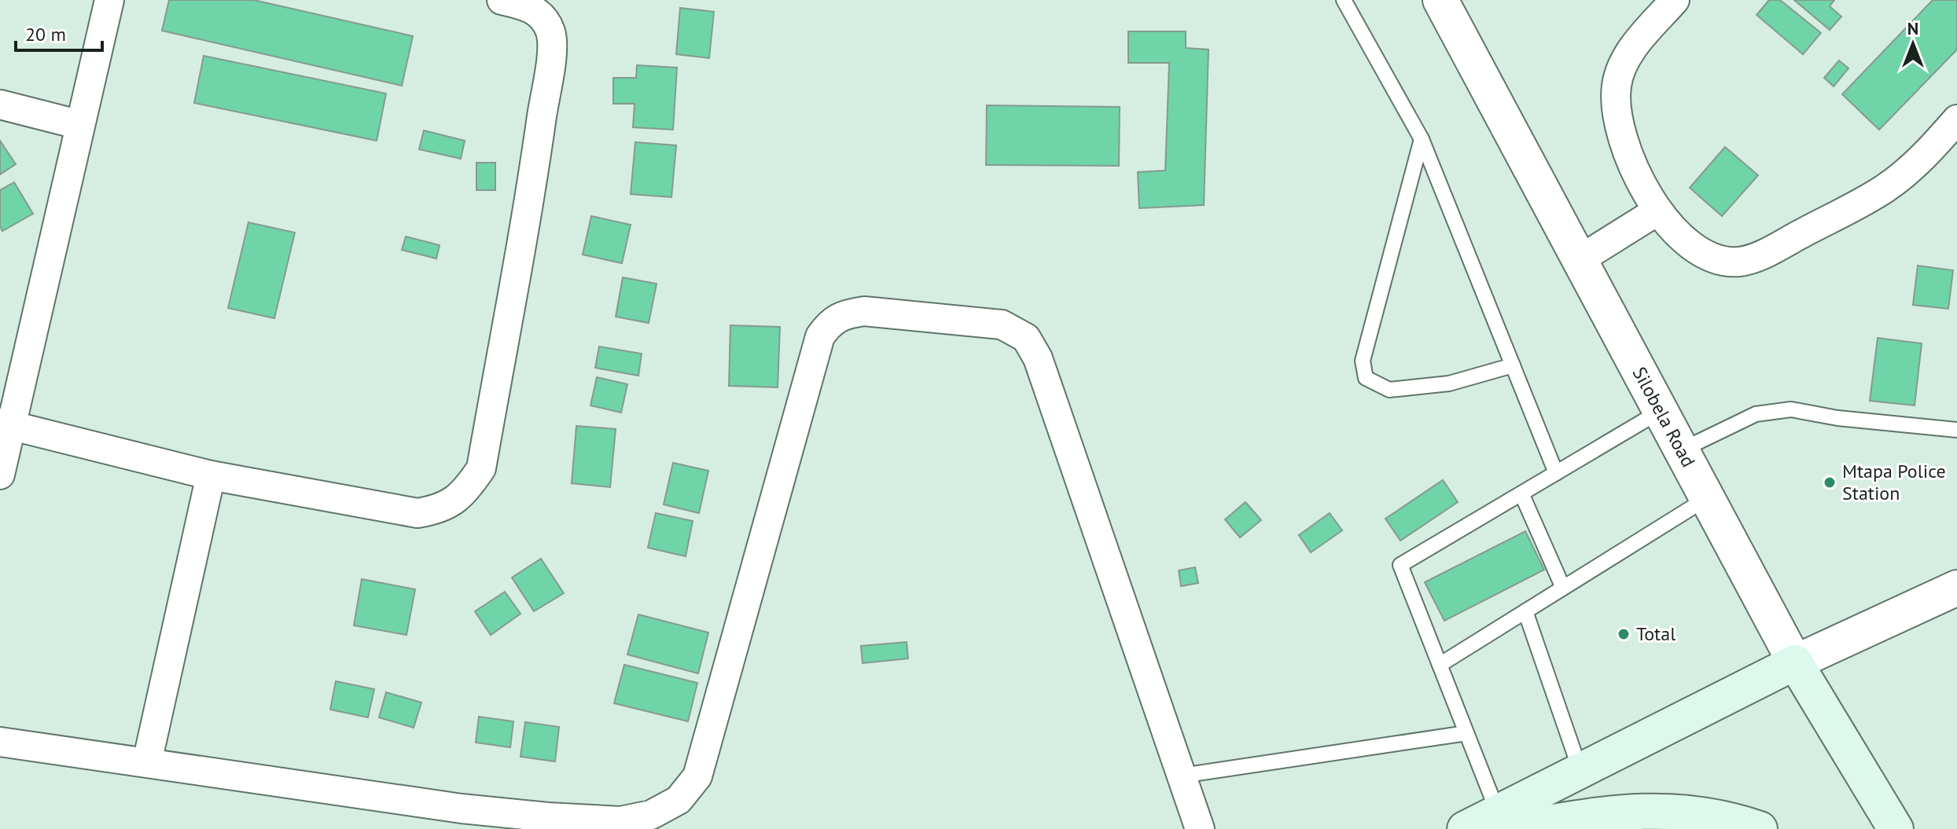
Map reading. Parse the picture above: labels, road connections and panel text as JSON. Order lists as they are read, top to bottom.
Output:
{
  "streets": {
    "main road": ["Silobela Road"]
  },
  "places": ["Mtapa Police Station", "Total"],
  "scale_bar": "20 m",
  "north": "top"
}
